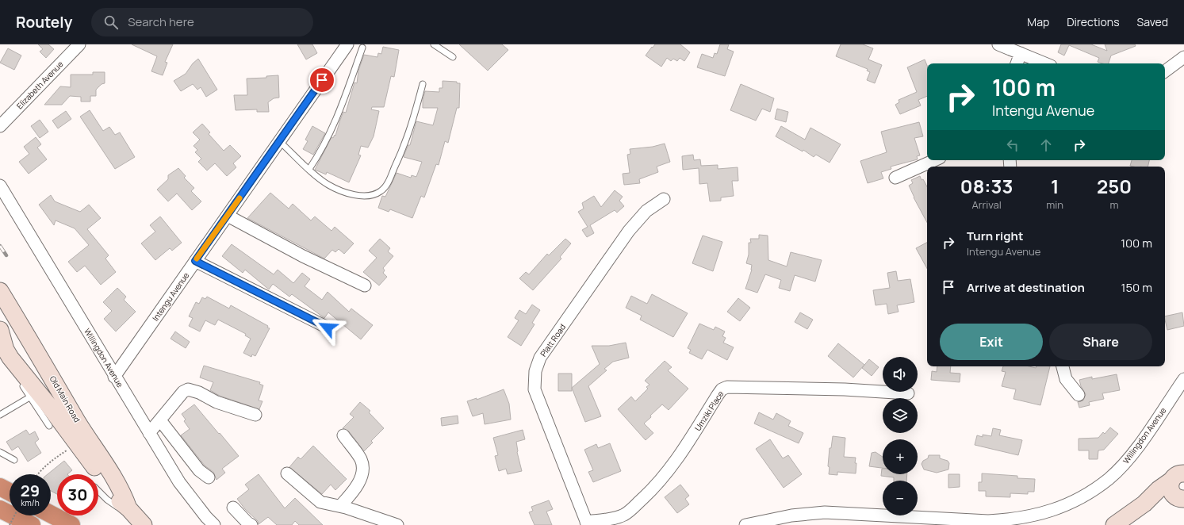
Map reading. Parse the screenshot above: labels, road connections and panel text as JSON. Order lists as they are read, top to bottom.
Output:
{
  "streets": {
    "main road": ["Old Main Road"],
    "street": [
      "Elizabeth Avenue",
      "Intengu Avenue",
      "Platt Road",
      "Willingdon Avenue",
      "Umziki Place"
    ]
  },
  "crossings": [
    ["Intengu Avenue", "Willingdon Avenue"],
    ["Platt Road", "Umziki Place"]
  ],
  "page": {
    "header": "Routely",
    "search": "Search here",
    "nav": ["Map", "Directions", "Saved"],
    "turn": ["100 m", "Intengu Avenue"],
    "eta": [
      "08:33",
      "Arrival",
      "1",
      "min",
      "250",
      "m"
    ],
    "list": [
      {
        "name": "Turn right",
        "note": "Intengu Avenue",
        "value": "100 m"
      },
      {
        "name": "Arrive at destination",
        "value": "150 m"
      }
    ],
    "buttons": ["Exit", "Share"],
    "map_buttons": ["+", "−"],
    "speed": "29 km/h",
    "limit": "30"
  }
}
